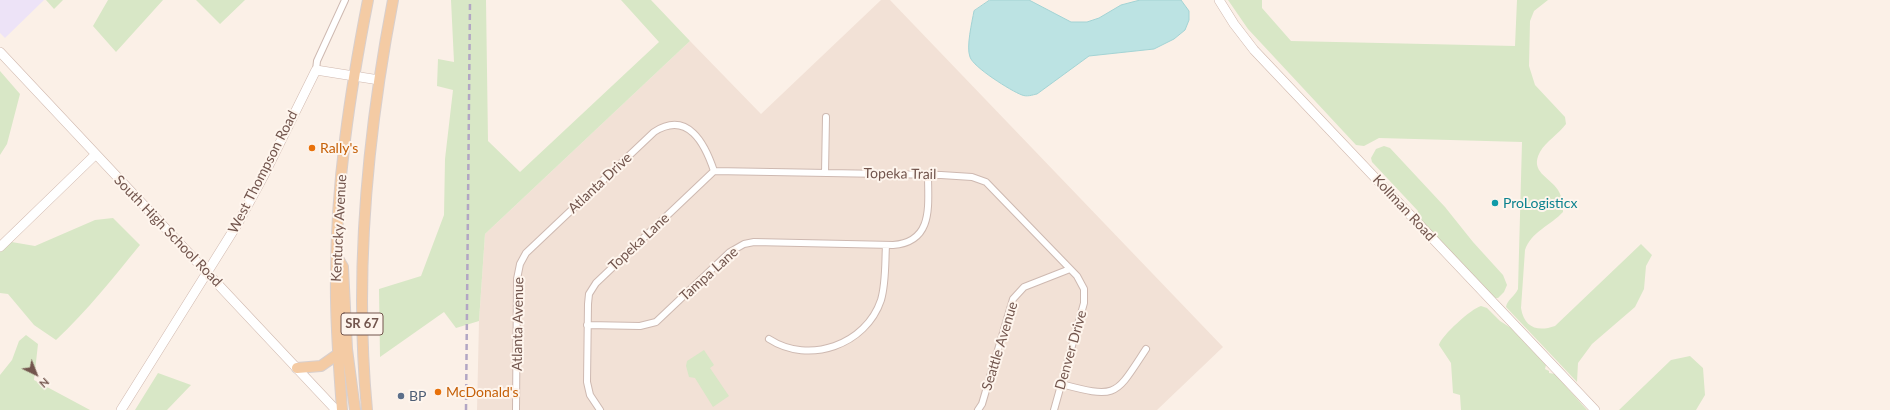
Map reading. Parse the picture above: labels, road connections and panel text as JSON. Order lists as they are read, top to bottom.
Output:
{
  "streets": {
    "main road": ["Kentucky Avenue", "SR 67"],
    "street": [
      "West Thompson Road",
      "Topeka Trail",
      "Atlanta Drive",
      "Kollman Road",
      "South High School Road",
      "Topeka Lane",
      "Tampa Lane",
      "Atlanta Avenue",
      "Seattle Avenue",
      "Denver Drive"
    ]
  },
  "crossings": [
    ["West Thompson Road", "South High School Road"],
    ["Topeka Trail", "Atlanta Drive"],
    ["Topeka Trail", "Topeka Lane"],
    ["Topeka Trail", "Tampa Lane"],
    ["Topeka Trail", "Seattle Avenue"],
    ["Topeka Trail", "Denver Drive"],
    ["Atlanta Drive", "Topeka Lane"],
    ["Atlanta Drive", "Atlanta Avenue"],
    ["Topeka Lane", "Tampa Lane"]
  ],
  "places": [
    "Rally's",
    "ProLogisticx",
    "McDonald's",
    "BP"
  ],
  "north": "bottom right"
}
